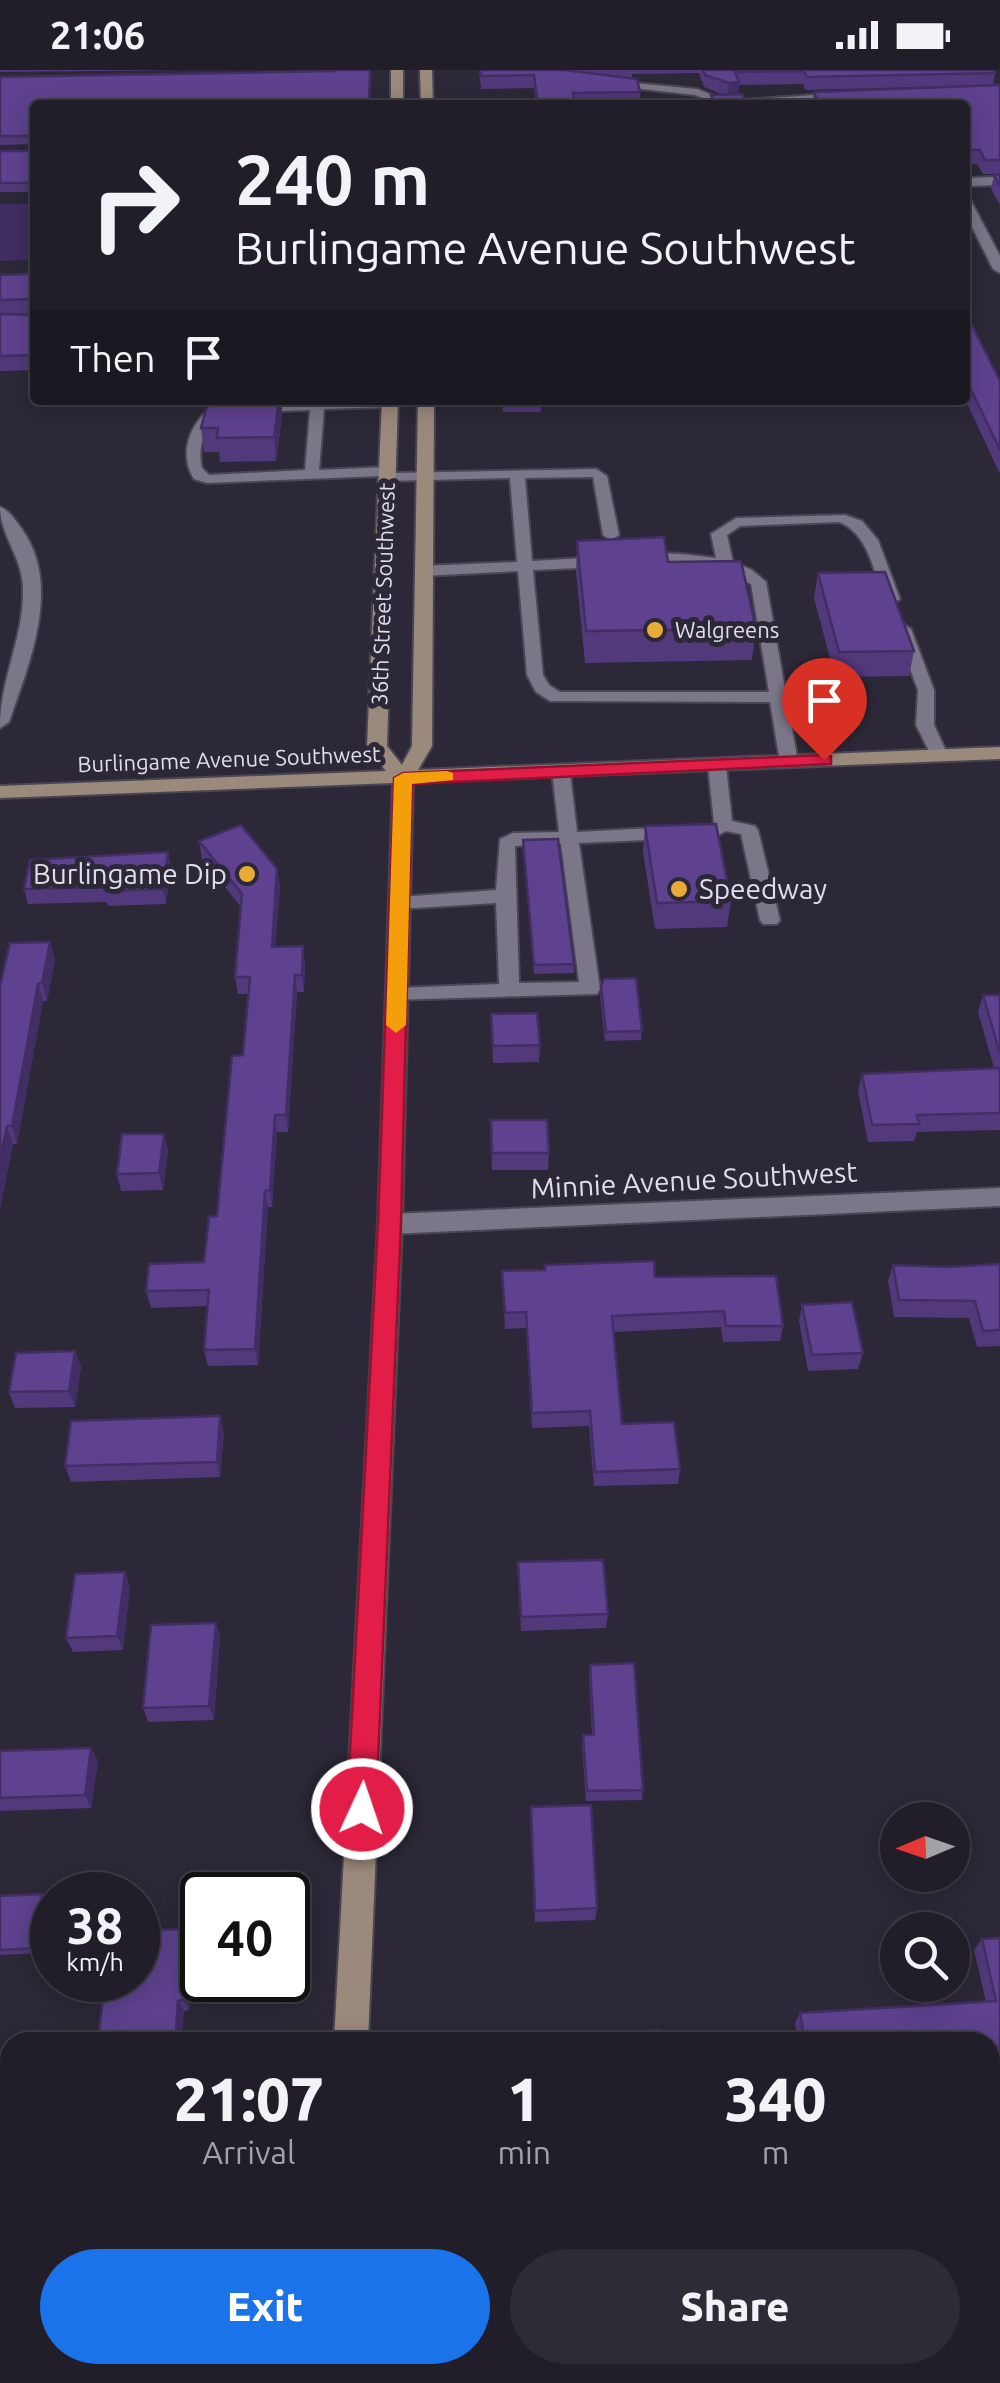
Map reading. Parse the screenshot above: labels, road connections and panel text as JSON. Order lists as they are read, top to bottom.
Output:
{
  "streets": {
    "street": ["36th Street Southwest", "Burlingame Avenue Southwest", "Minnie Avenue Southwest"]
  },
  "crossings": [
    ["36th Street Southwest", "Burlingame Avenue Southwest"],
    ["36th Street Southwest", "Minnie Avenue Southwest"]
  ],
  "places": ["Walgreens", "Burlingame Dip", "Speedway"],
  "north": "left",
  "page": {
    "status": "21:06",
    "turn": ["240 m", "Burlingame Avenue Southwest"],
    "then": "Then",
    "speed": "38 km/h",
    "limit": "40",
    "eta": [
      "21:07",
      "Arrival",
      "1",
      "min",
      "340",
      "m"
    ],
    "buttons": ["Exit", "Share"]
  }
}
